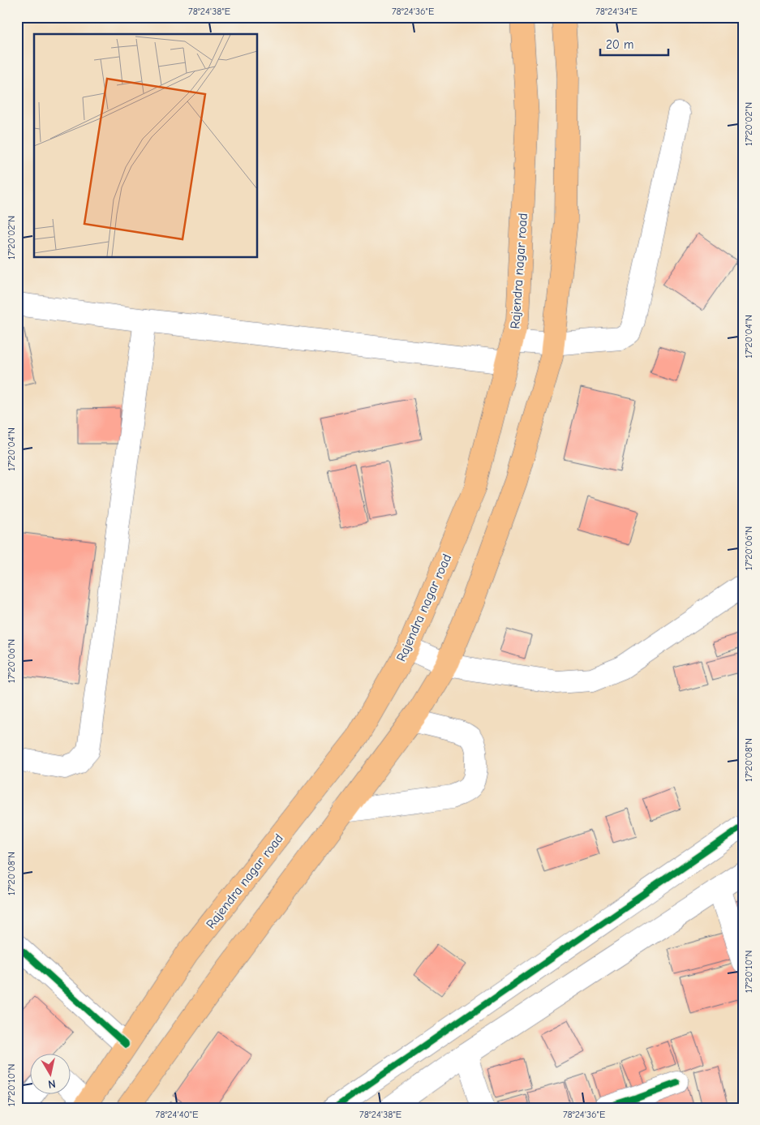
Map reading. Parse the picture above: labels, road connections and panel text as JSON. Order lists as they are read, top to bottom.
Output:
{
  "streets": {
    "main road": ["Rajendra nagar road"]
  },
  "scale_bar": "20 m",
  "north": "bottom",
  "coordinates": [
    "78°24'38\"E",
    "78°24'36\"E",
    "78°24'34\"E",
    "17°20'02\"N",
    "17°20'04\"N",
    "17°20'06\"N",
    "17°20'08\"N",
    "17°20'10\"N",
    "78°24'40\"E"
  ]
}
